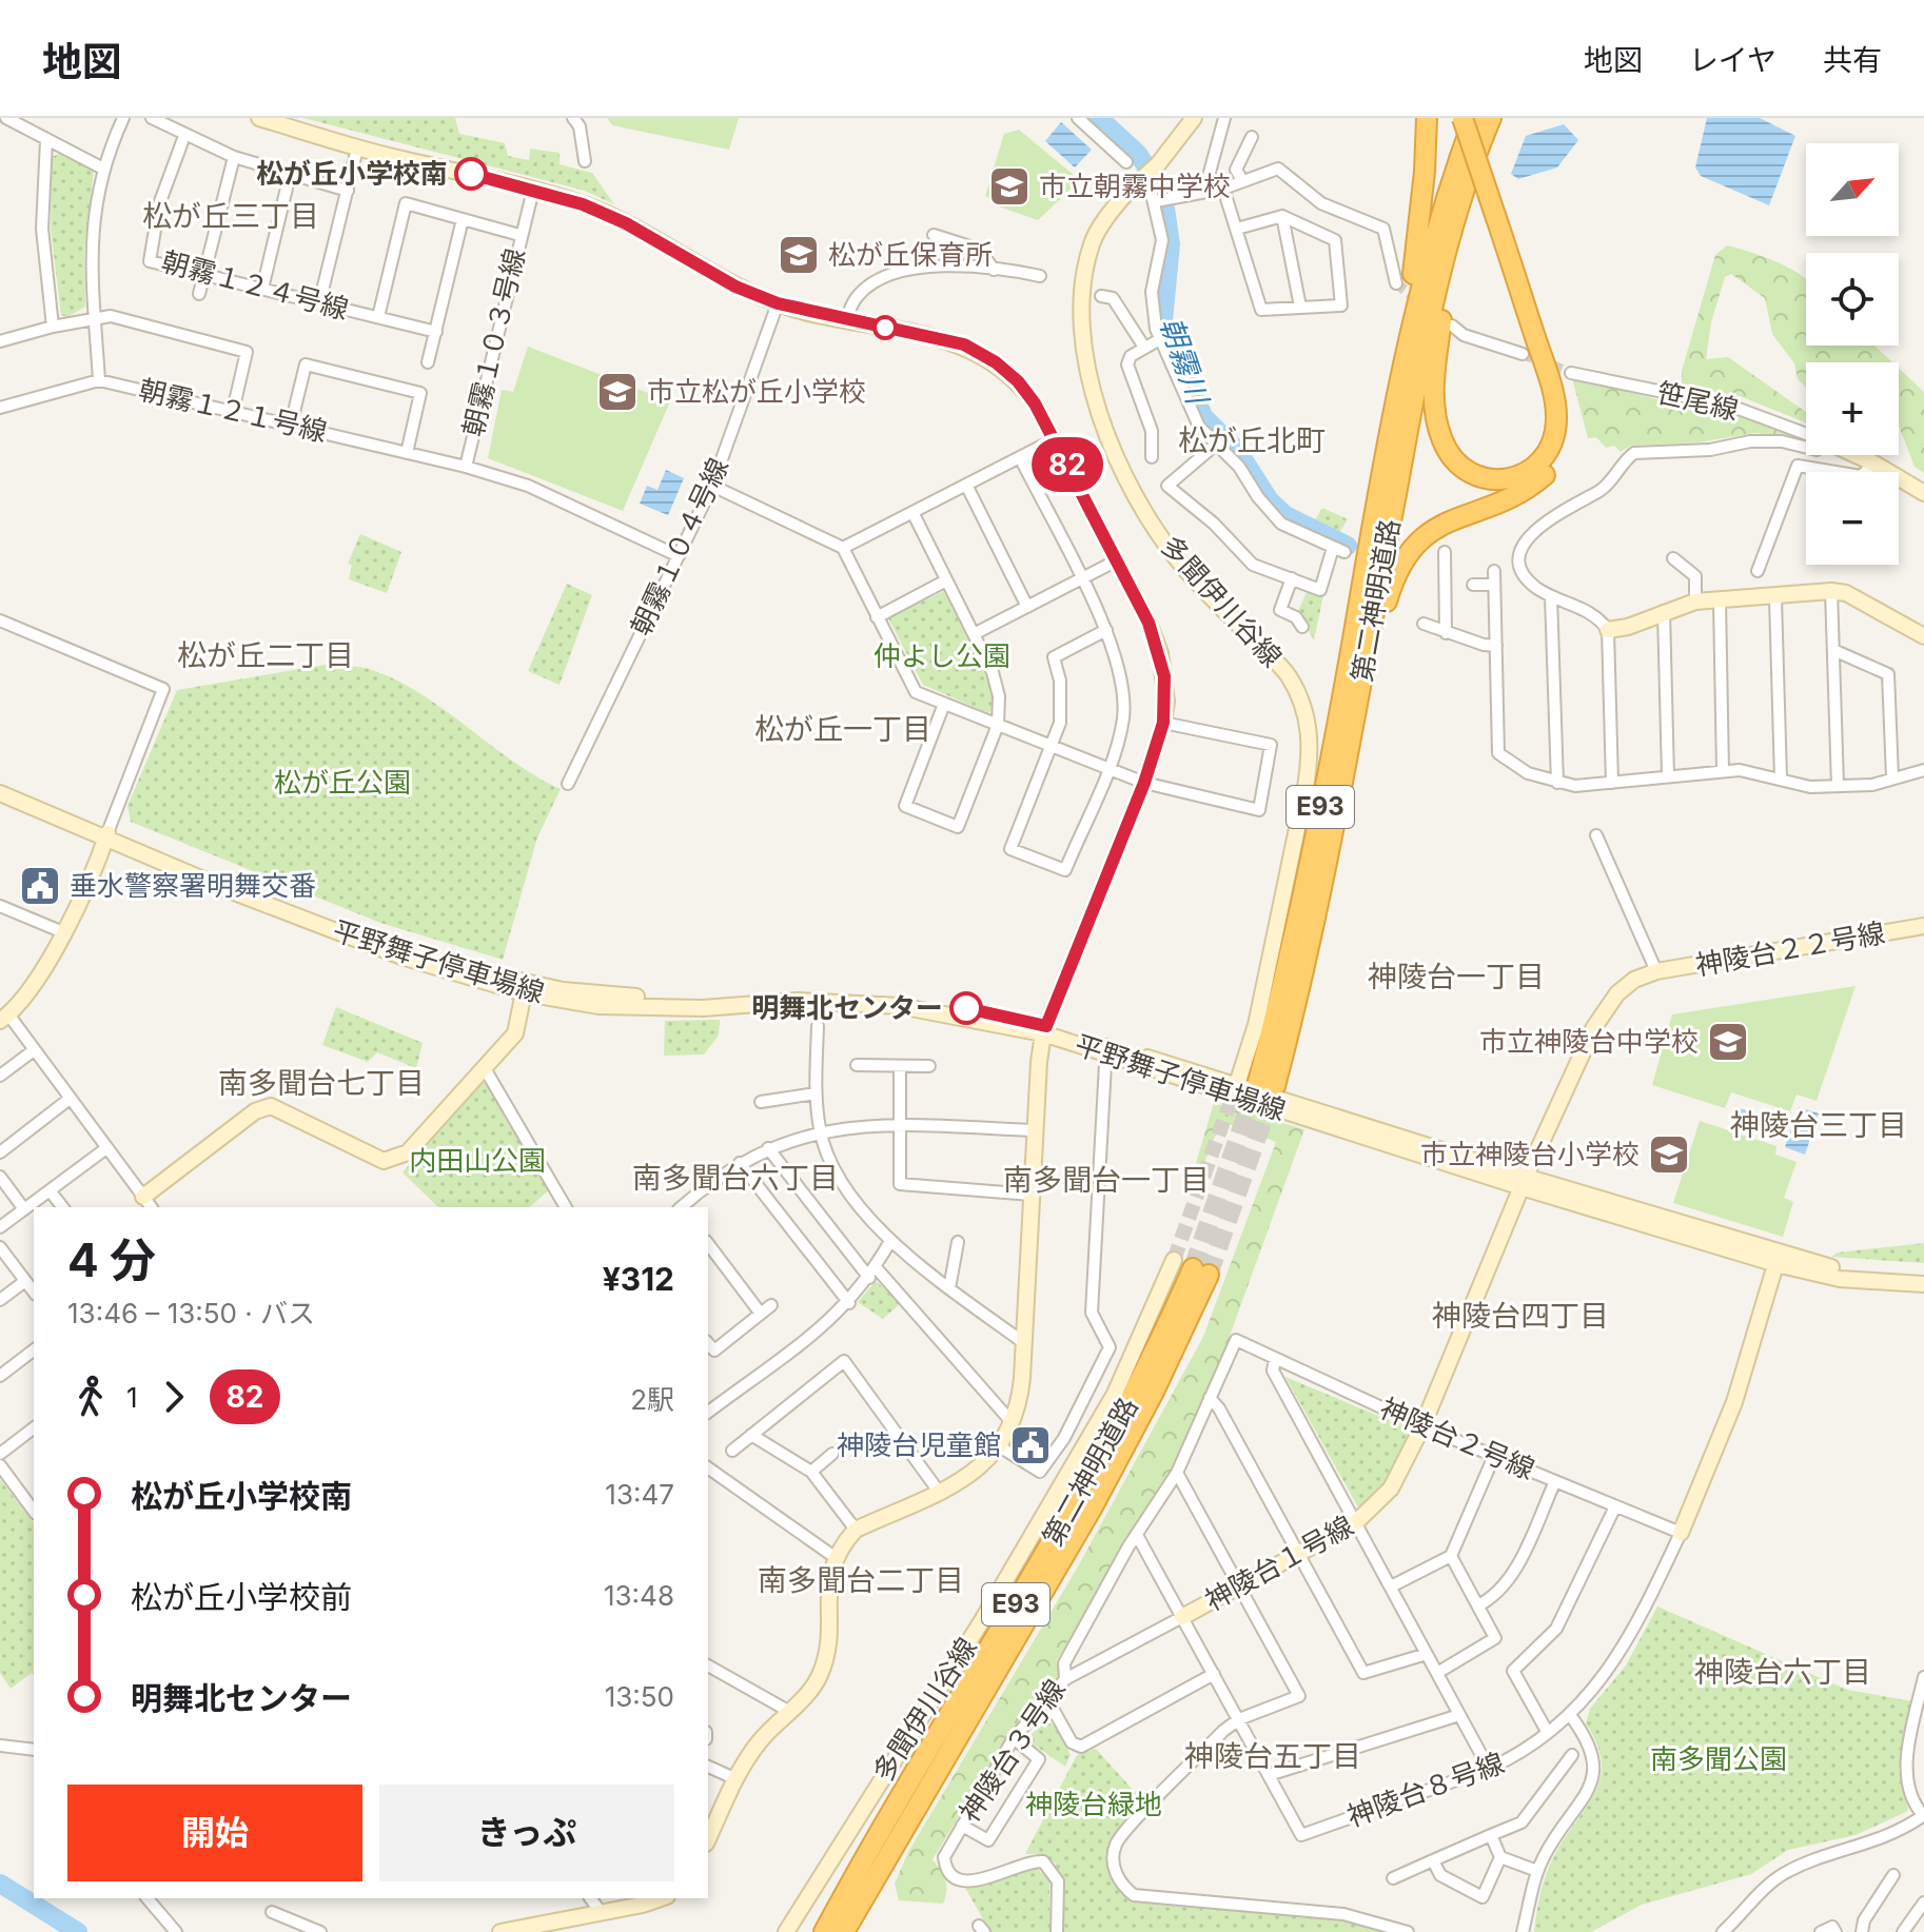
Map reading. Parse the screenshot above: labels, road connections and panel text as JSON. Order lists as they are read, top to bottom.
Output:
{
  "streets": {
    "highway": ["第二神明道路", "E93"],
    "street": [
      "朝霧１２４号線",
      "朝霧１０３号線",
      "笹尾線",
      "朝霧１２１号線",
      "朝霧１０４号線",
      "多聞伊川谷線",
      "神陵台２２号線",
      "平野舞子停車場線",
      "神陵台２号線",
      "神陵台１号線",
      "神陵台３号線",
      "神陵台８号線"
    ]
  },
  "crossings": [
    ["朝霧１０３号線", "朝霧１２１号線"],
    ["朝霧１０３号線", "朝霧１０４号線"],
    ["第二神明道路", "多聞伊川谷線"],
    ["神陵台２２号線", "神陵台１号線"],
    ["平野舞子停車場線", "神陵台１号線"],
    ["平野舞子停車場線", "神陵台８号線"],
    ["神陵台２号線", "神陵台１号線"],
    ["神陵台２号線", "神陵台３号線"],
    ["神陵台２号線", "神陵台８号線"],
    ["神陵台１号線", "神陵台８号線"],
    ["神陵台３号線", "神陵台８号線"]
  ],
  "districts": [
    "松が丘三丁目",
    "松が丘北町",
    "松が丘二丁目",
    "松が丘一丁目",
    "神陵台一丁目",
    "南多聞台七丁目",
    "神陵台三丁目",
    "南多聞台六丁目",
    "南多聞台一丁目",
    "神陵台四丁目",
    "南多聞台二丁目",
    "神陵台六丁目",
    "神陵台五丁目"
  ],
  "water": ["朝霧川"],
  "parks": [
    "仲よし公園",
    "松が丘公園",
    "内田山公園",
    "南多聞公園",
    "神陵台緑地"
  ],
  "places": {
    "other": ["松が丘小学校南", "明舞北センター"],
    "school or university": [
      "市立朝霧中学校",
      "松が丘保育所",
      "市立松が丘小学校",
      "市立神陵台中学校",
      "市立神陵台小学校"
    ],
    "public building": ["垂水警察署明舞交番", "神陵台児童館"]
  },
  "lines": ["bus line 82"],
  "north": "top right",
  "page": {
    "header": "地図",
    "nav": ["地図", "レイヤ", "共有"],
    "on_map": "82",
    "map_buttons": ["+", "−"],
    "heading": ["4 分", "13:46 – 13:50 · バス", "¥312"],
    "legs": ["1", "82", "2駅"],
    "list": [
      {
        "name": "松が丘小学校南",
        "value": "13:47"
      },
      {
        "name": "松が丘小学校前",
        "value": "13:48"
      },
      {
        "name": "明舞北センター",
        "value": "13:50"
      }
    ],
    "buttons": ["開始", "きっぷ"]
  }
}
